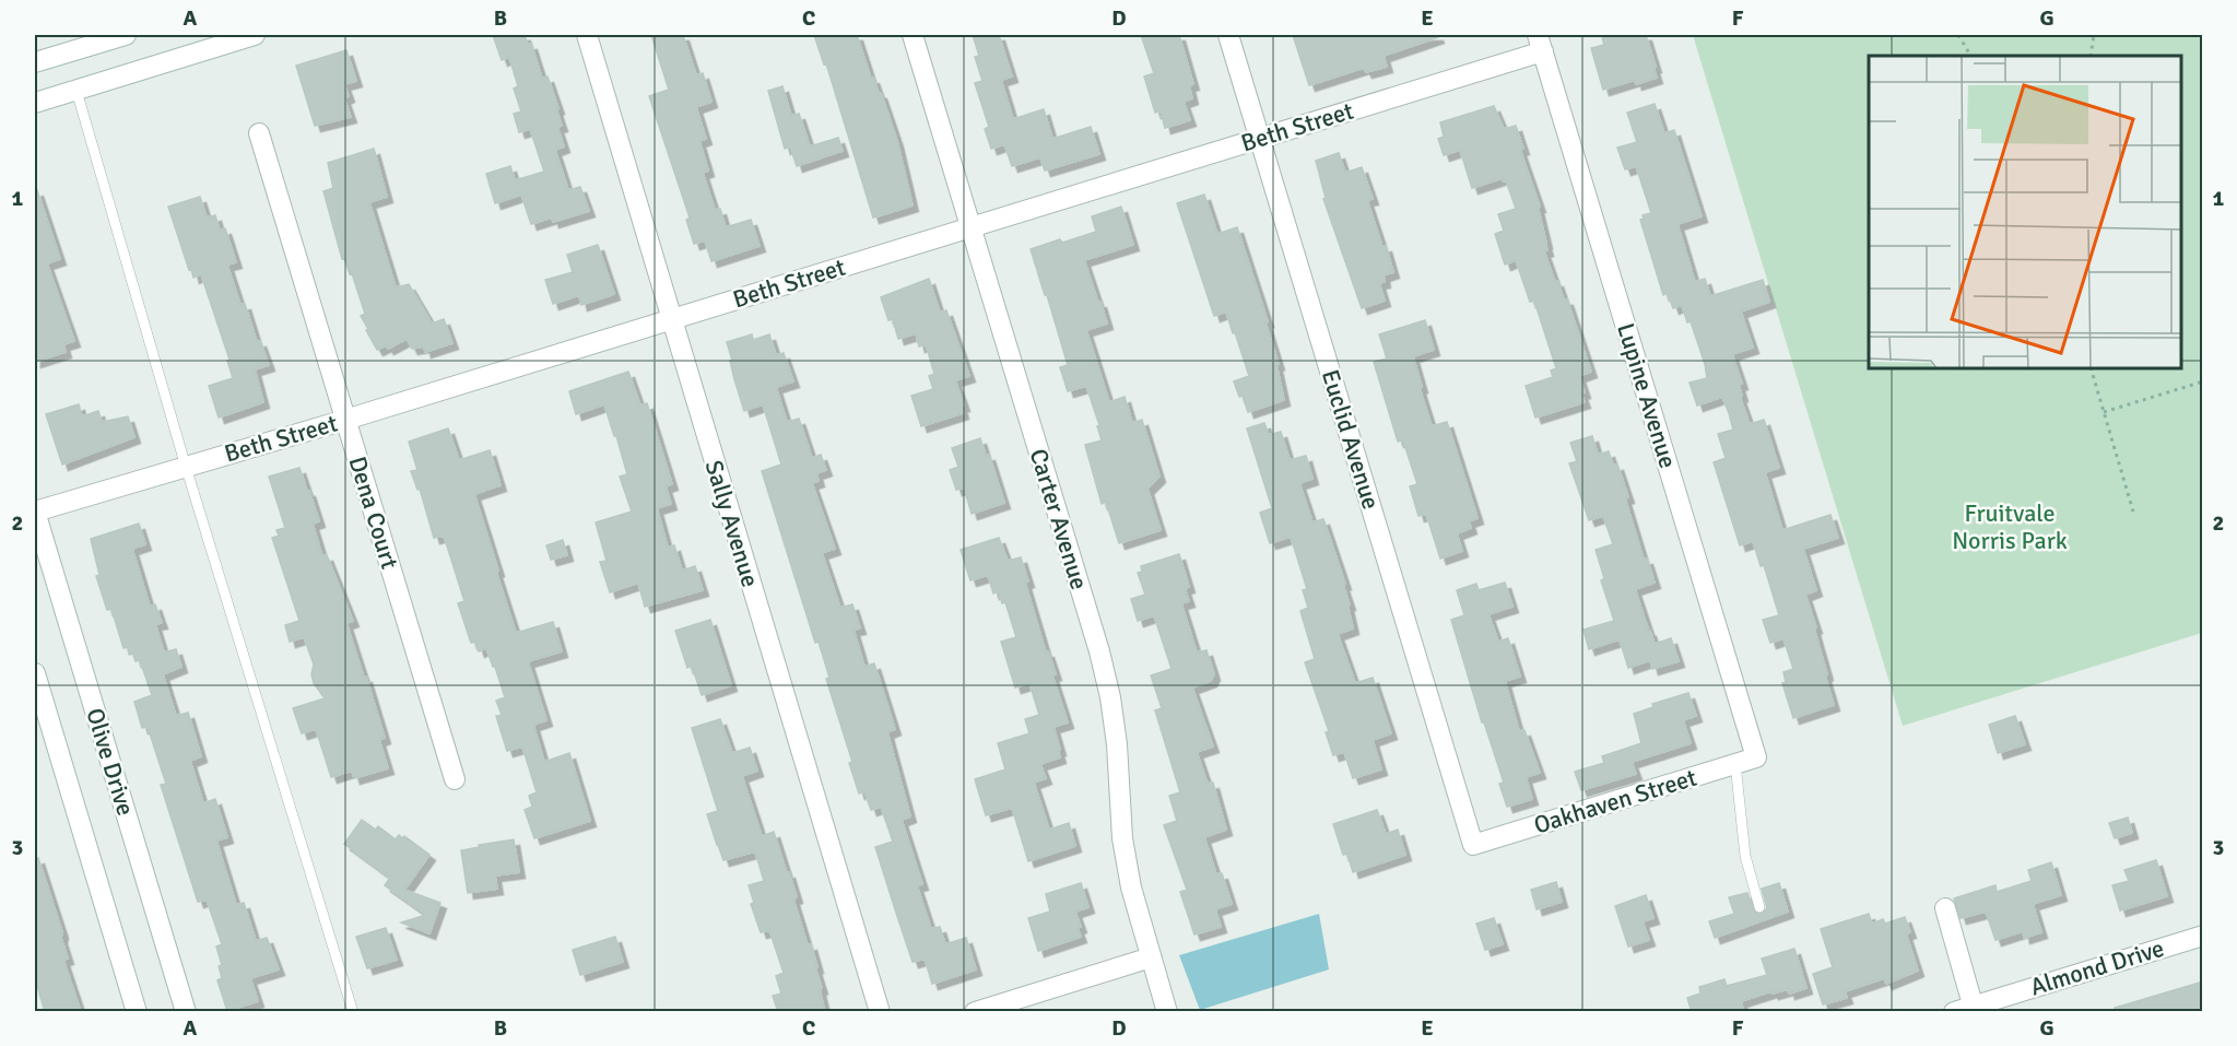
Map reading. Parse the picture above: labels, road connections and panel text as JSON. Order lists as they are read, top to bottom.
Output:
{
  "streets": {
    "street": [
      "Beth Street",
      "Lupine Avenue",
      "Euclid Avenue",
      "Dena Court",
      "Carter Avenue",
      "Sally Avenue",
      "Olive Drive",
      "Oakhaven Street",
      "Almond Drive"
    ]
  },
  "crossings": [
    ["Beth Street", "Lupine Avenue"],
    ["Beth Street", "Euclid Avenue"],
    ["Beth Street", "Dena Court"],
    ["Beth Street", "Carter Avenue"],
    ["Beth Street", "Sally Avenue"],
    ["Beth Street", "Olive Drive"],
    ["Lupine Avenue", "Oakhaven Street"],
    ["Euclid Avenue", "Oakhaven Street"]
  ],
  "parks": ["Fruitvale Norris Park"],
  "grid": {
    "columns": [
      "A",
      "B",
      "C",
      "D",
      "E",
      "F",
      "G"
    ],
    "rows": ["1", "2", "3"]
  }
}
